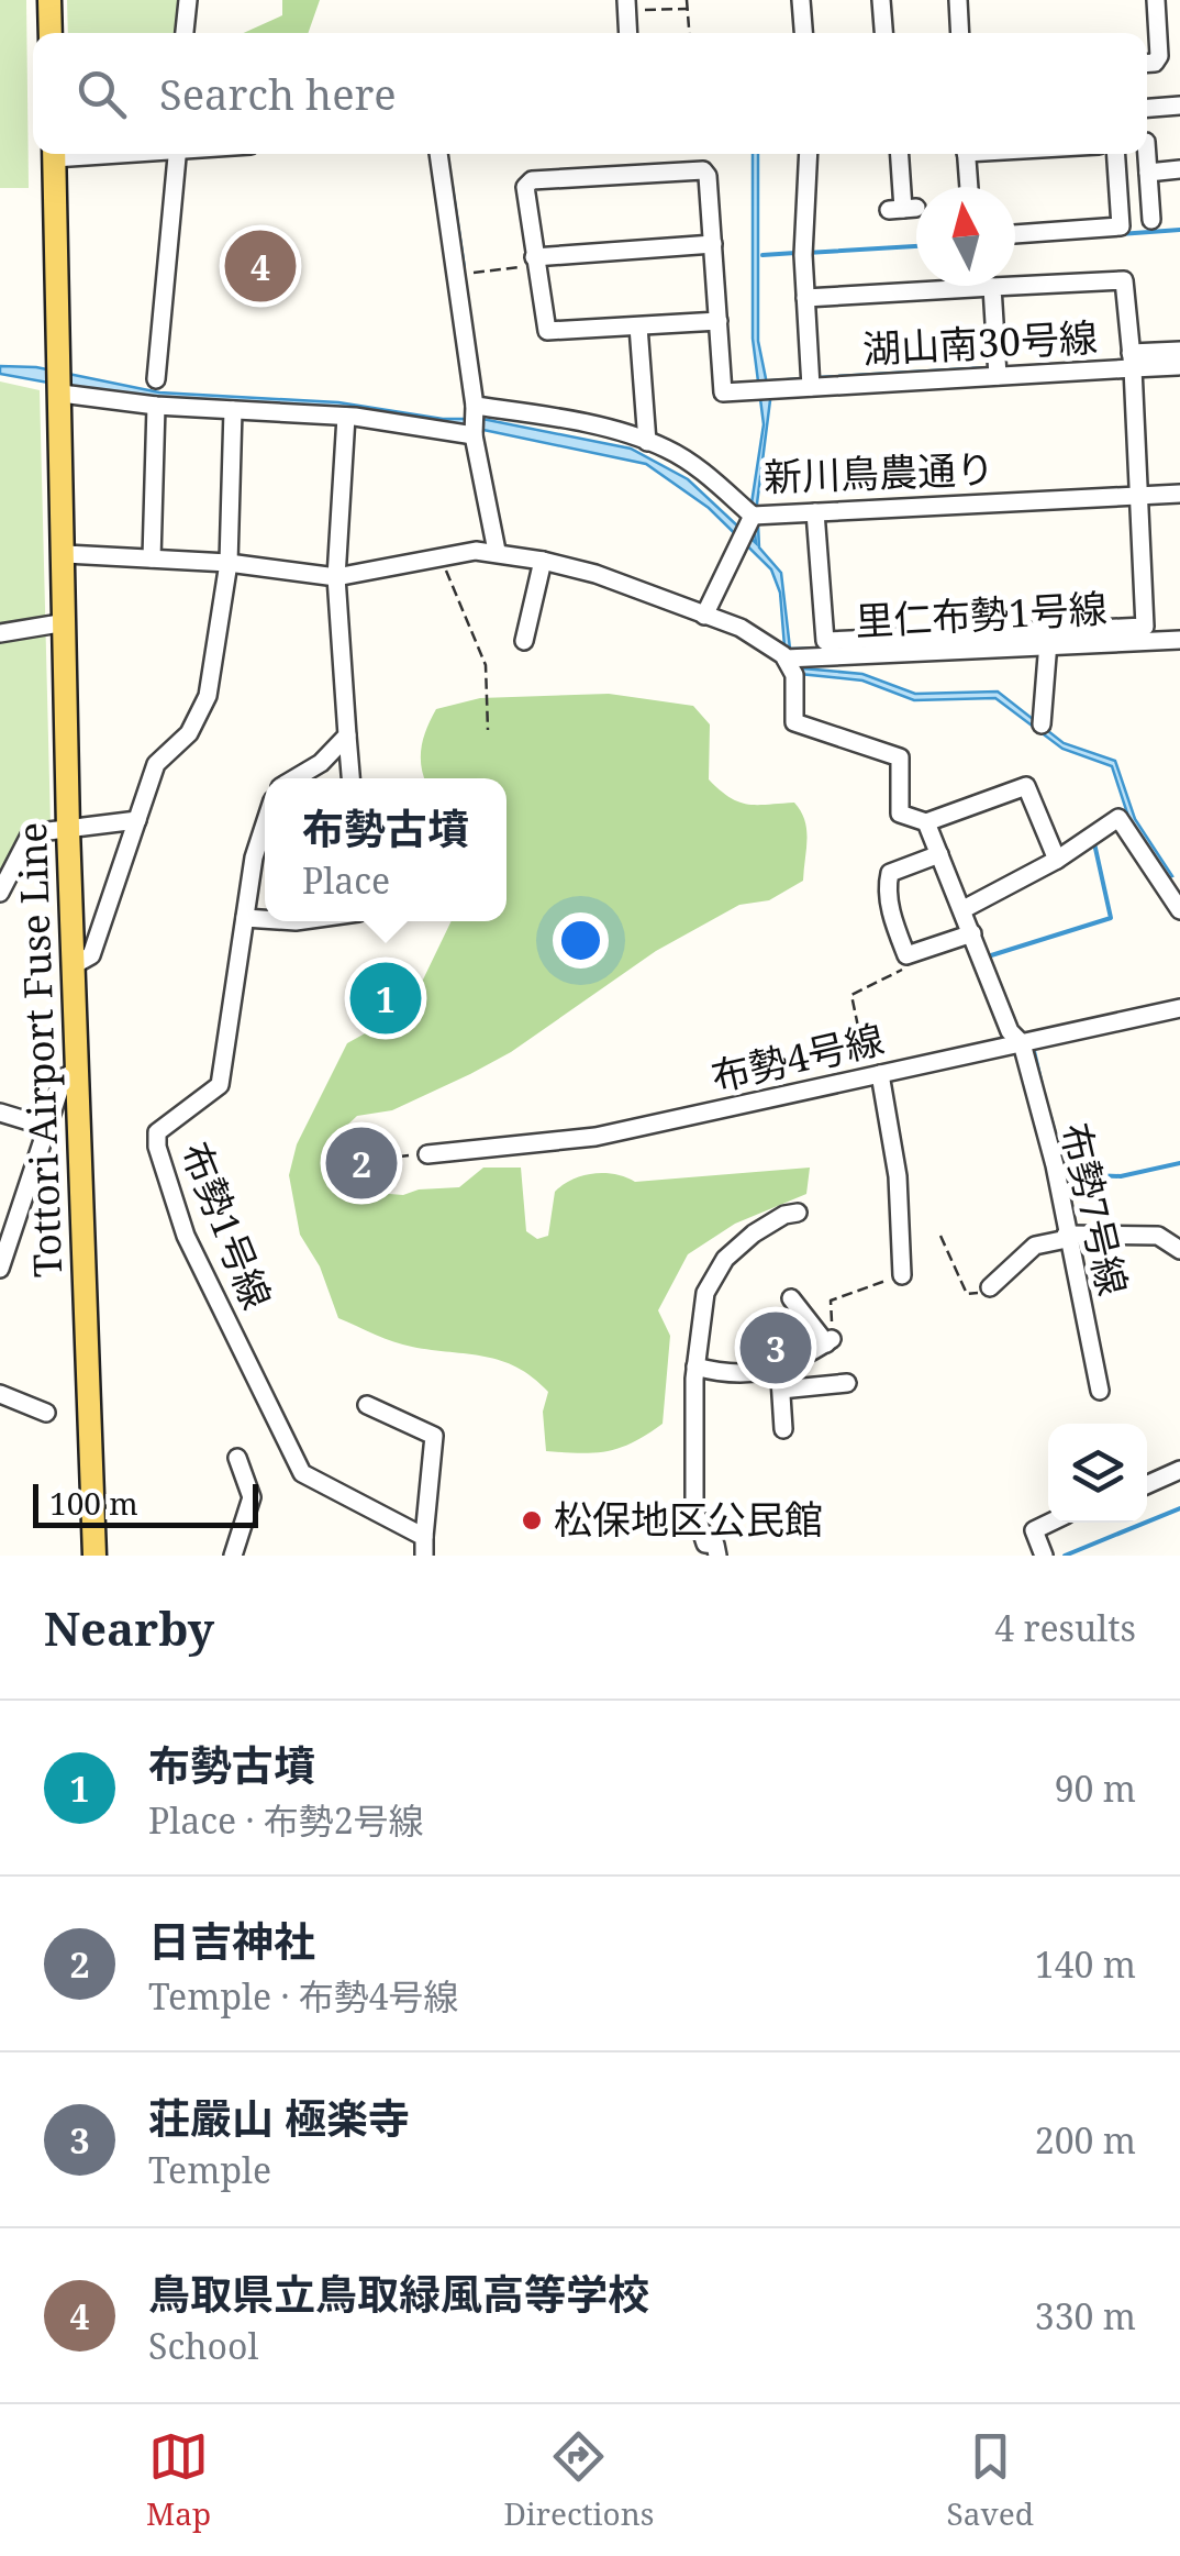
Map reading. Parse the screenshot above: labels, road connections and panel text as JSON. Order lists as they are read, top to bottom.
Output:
{
  "streets": {
    "main road": ["Tottori Airport Fuse Line"],
    "street": [
      "湖山南30号線",
      "新川鳥農通り",
      "里仁布勢1号線",
      "布勢4号線",
      "布勢7号線",
      "布勢1号線"
    ]
  },
  "crossings": [
    ["湖山南30号線", "新川鳥農通り"],
    ["湖山南30号線", "里仁布勢1号線"],
    ["里仁布勢1号線", "布勢7号線"],
    ["布勢4号線", "布勢7号線"]
  ],
  "places": ["松保地区公民館"],
  "scale_bar": "100 m",
  "north": "top",
  "page": {
    "search": "Search here",
    "pins": [
      "4",
      "1",
      "2",
      "3"
    ],
    "popup": ["布勢古墳", "Place"],
    "scale": "100 m",
    "heading": ["Nearby", "4 results"],
    "list": [
      {
        "mark": "1",
        "name": "布勢古墳",
        "note": "Place · 布勢2号線",
        "value": "90 m"
      },
      {
        "mark": "2",
        "name": "日吉神社",
        "note": "Temple · 布勢4号線",
        "value": "140 m"
      },
      {
        "mark": "3",
        "name": "荘嚴山 極楽寺",
        "note": "Temple",
        "value": "200 m"
      },
      {
        "mark": "4",
        "name": "鳥取県立鳥取緑風高等学校",
        "note": "School",
        "value": "330 m"
      }
    ],
    "nav": ["Map", "Directions", "Saved"]
  }
}
